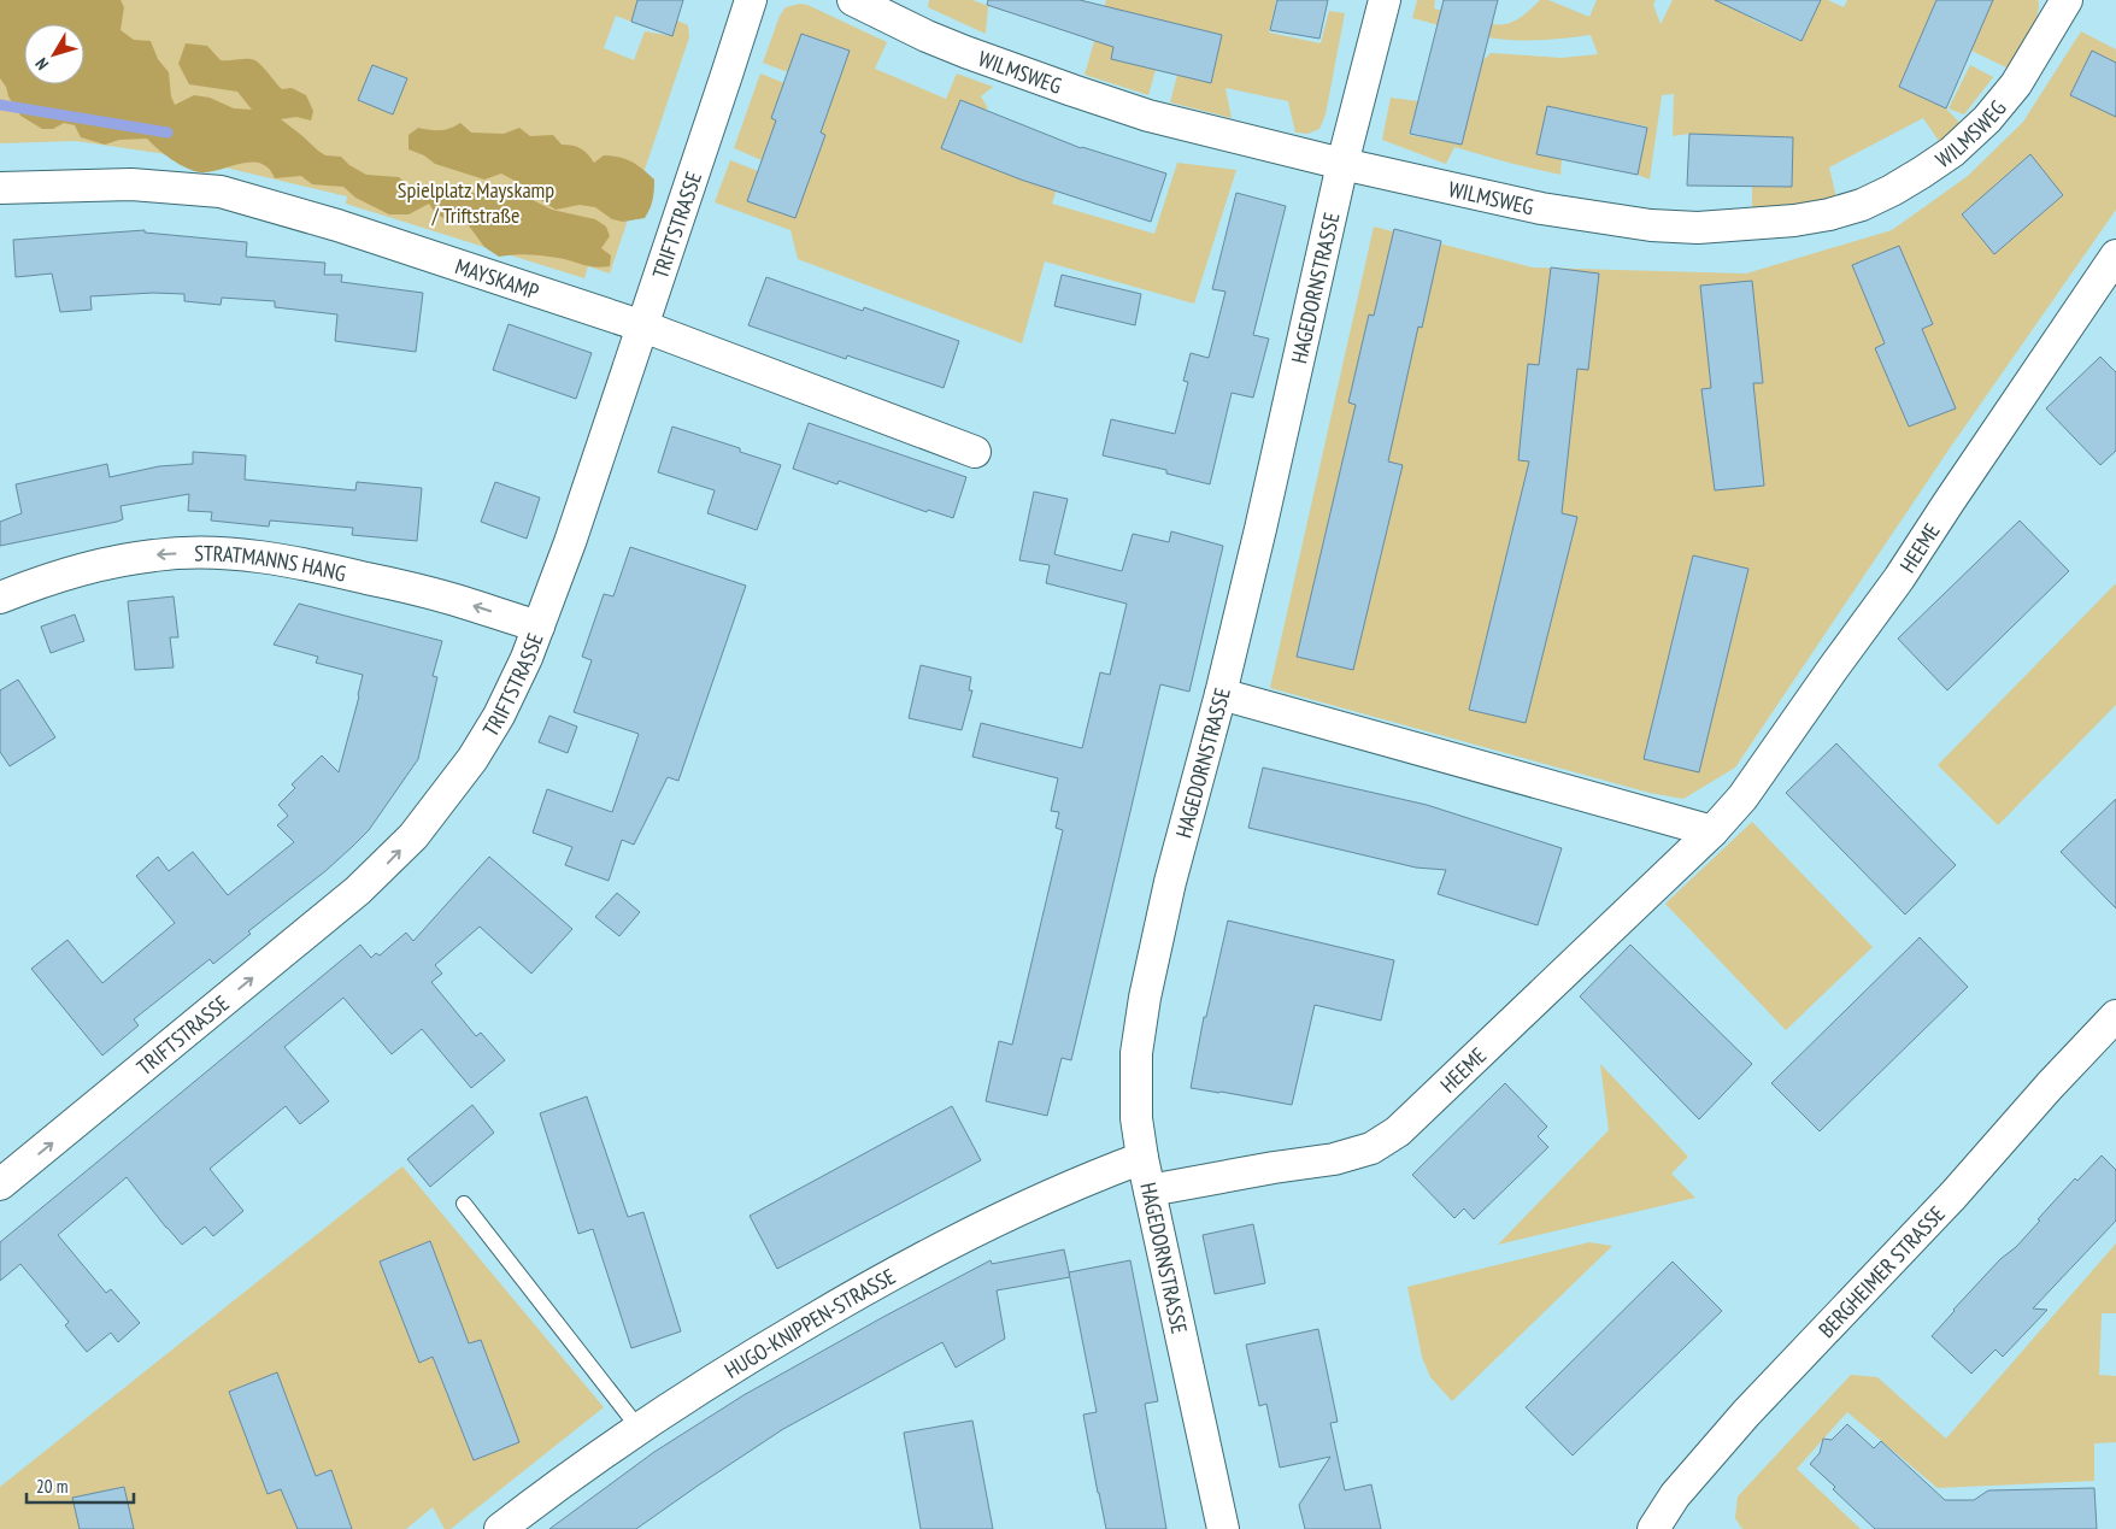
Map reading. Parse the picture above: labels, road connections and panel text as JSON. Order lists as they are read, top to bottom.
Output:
{
  "streets": {
    "street": [
      "WILMSWEG",
      "TRIFTSTRASSE",
      "MAYSKAMP",
      "HAGEDORNSTRASSE",
      "HEEME",
      "STRATMANNS HANG",
      "BERGHEIMER STRASSE",
      "HUGO-KNIPPEN-STRASSE"
    ]
  },
  "crossings": [
    ["WILMSWEG", "HAGEDORNSTRASSE"],
    ["TRIFTSTRASSE", "MAYSKAMP"],
    ["TRIFTSTRASSE", "STRATMANNS HANG"],
    ["HAGEDORNSTRASSE", "HEEME"],
    ["HAGEDORNSTRASSE", "HUGO-KNIPPEN-STRASSE"]
  ],
  "one_way": ["TRIFTSTRASSE", "STRATMANNS HANG"],
  "parks": ["Spielplatz Mayskamp / Triftstraße"],
  "scale_bar": "20 m",
  "north": "bottom left"
}
